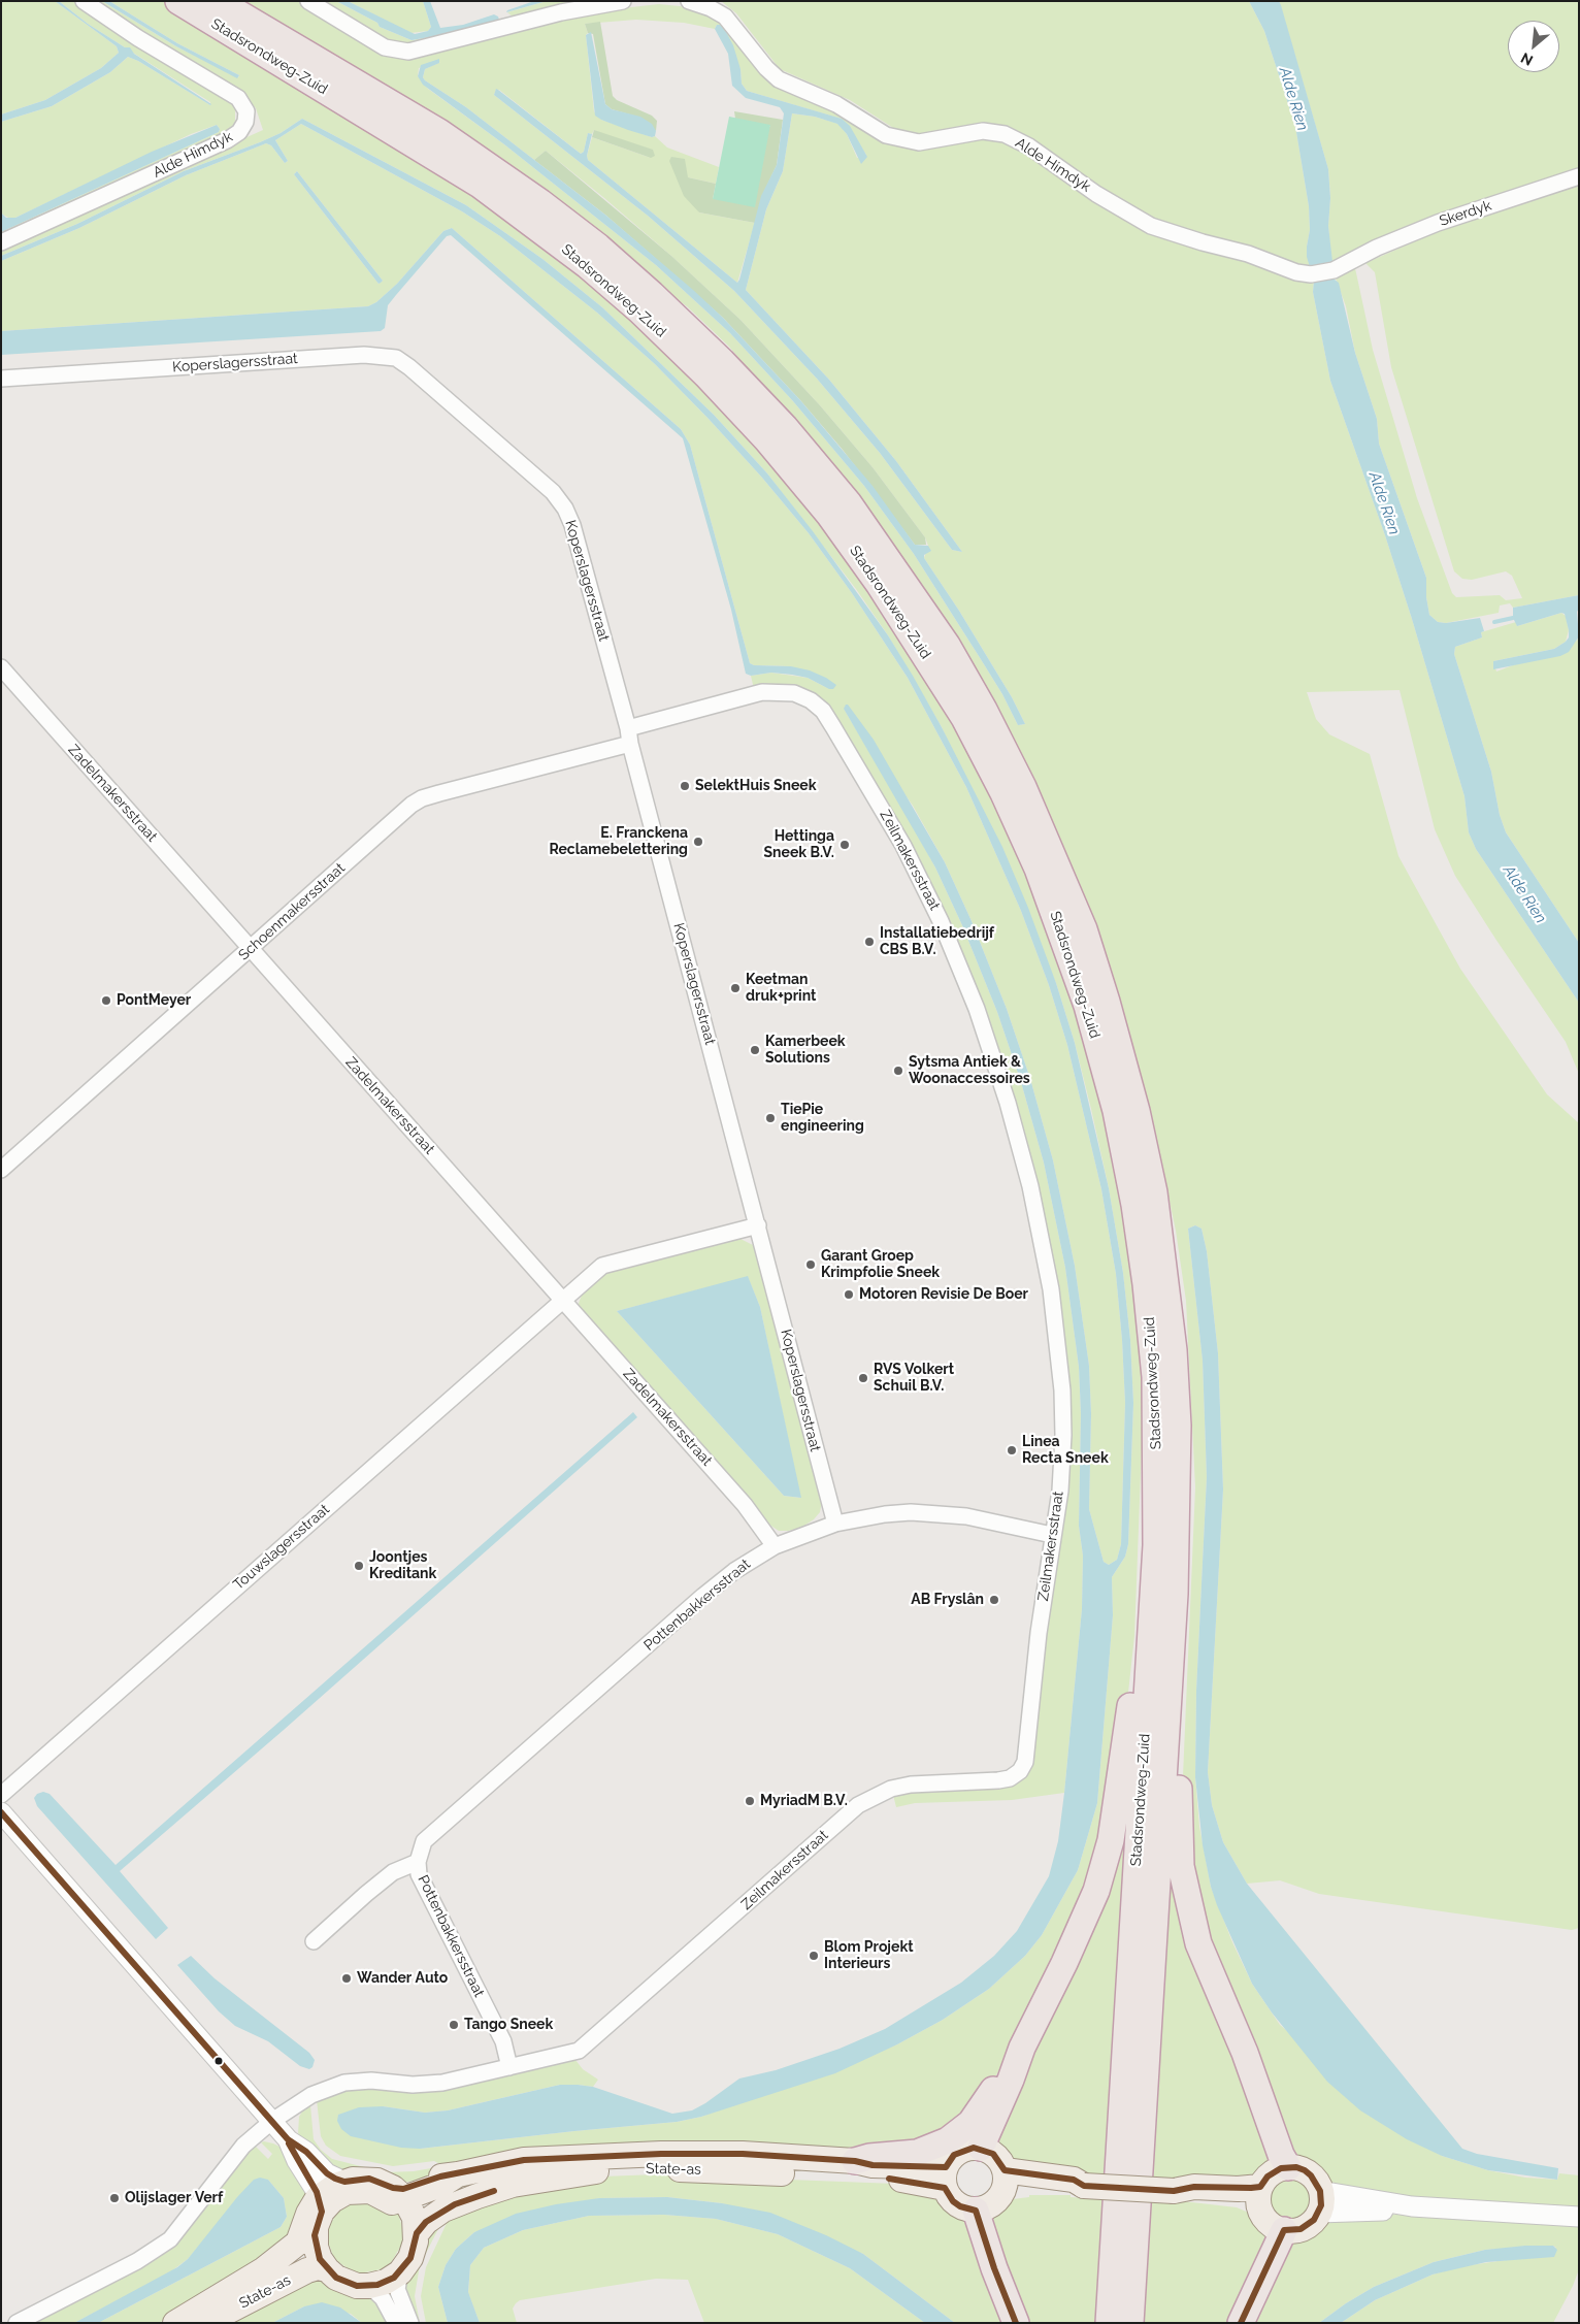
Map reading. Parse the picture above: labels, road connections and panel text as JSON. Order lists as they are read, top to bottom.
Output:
{
  "streets": {
    "highway": ["Stadsrondweg-Zuid"],
    "main road": ["State-as"],
    "street": [
      "Alde Himdyk",
      "Skerdyk",
      "Koperslagersstraat",
      "Zadelmakersstraat",
      "Zeilmakersstraat",
      "Schoenmakersstraat",
      "Touwslagersstraat",
      "Pottenbakkersstraat"
    ]
  },
  "crossings": [
    ["Alde Himdyk", "Skerdyk"],
    ["Koperslagersstraat", "Zeilmakersstraat"],
    ["Koperslagersstraat", "Schoenmakersstraat"],
    ["Koperslagersstraat", "Pottenbakkersstraat"],
    ["Zadelmakersstraat", "Schoenmakersstraat"],
    ["Zadelmakersstraat", "Touwslagersstraat"],
    ["Zadelmakersstraat", "Pottenbakkersstraat"],
    ["Zeilmakersstraat", "Schoenmakersstraat"],
    ["Zeilmakersstraat", "Pottenbakkersstraat"]
  ],
  "water": ["Alde Rien"],
  "places": [
    "SelektHuis Sneek",
    "E. Franckena Reclamebelettering",
    "Hettinga Sneek B.V.",
    "Installatiebedrijf CBS B.V.",
    "Keetman druk+print",
    "PontMeyer",
    "Kamerbeek Solutions",
    "Sytsma Antiek & Woonaccessoires",
    "TiePie engineering",
    "Garant Groep Krimpfolie Sneek",
    "Motoren Revisie De Boer",
    "RVS Volkert Schuil B.V.",
    "Linea Recta Sneek",
    "Joontjes Kreditank",
    "AB Fryslân",
    "MyriadM B.V.",
    "Blom Projekt Interieurs",
    "Wander Auto",
    "Tango Sneek",
    "Olijslager Verf"
  ],
  "north": "bottom left"
}
